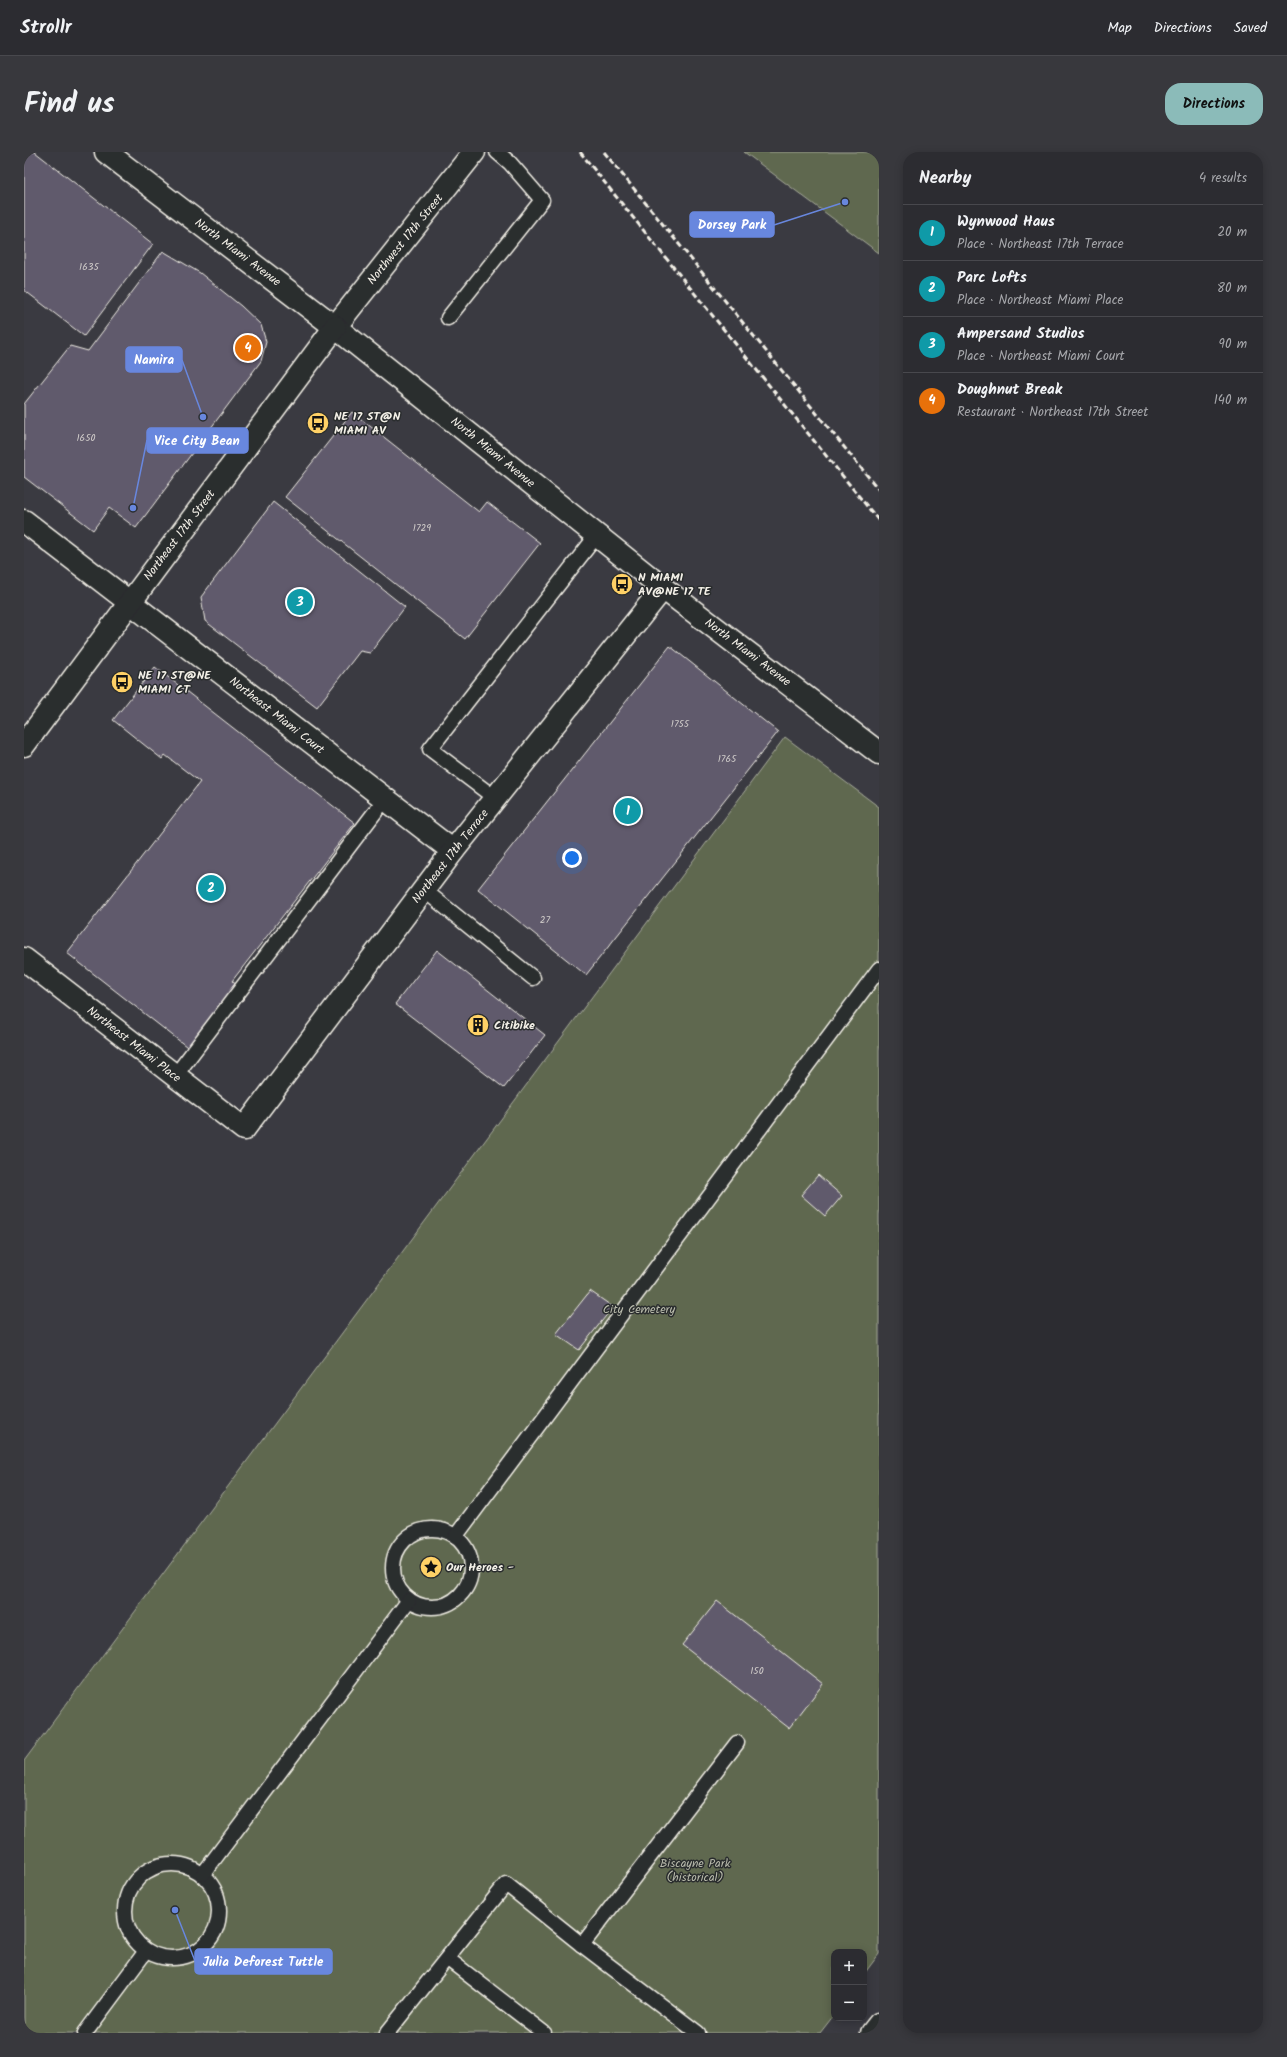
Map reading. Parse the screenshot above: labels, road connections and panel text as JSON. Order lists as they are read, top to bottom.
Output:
{
  "streets": {
    "street": [
      "Northwest 17th Street",
      "North Miami Avenue",
      "Northeast 17th Street",
      "Northeast Miami Court",
      "Northeast 17th Terrace",
      "Northeast Miami Place"
    ]
  },
  "crossings": [
    ["Northwest 17th Street", "North Miami Avenue"],
    ["Northwest 17th Street", "Northeast 17th Street"],
    ["North Miami Avenue", "Northeast 17th Street"],
    ["North Miami Avenue", "Northeast 17th Terrace"],
    ["Northeast 17th Street", "Northeast Miami Court"],
    ["Northeast Miami Court", "Northeast 17th Terrace"],
    ["Northeast 17th Terrace", "Northeast Miami Place"]
  ],
  "parks": ["City Cemetery", "Biscayne Park (historical)"],
  "places": {
    "other": [
      "Dorsey Park",
      "Namira",
      "Vice City Bean",
      "Julia Deforest Tuttle"
    ],
    "bus stop": ["NE 17 ST@N MIAMI AV", "N MIAMI AV@NE 17 TE", "NE 17 ST@NE MIAMI CT"],
    "building": ["Citibike"],
    "place": ["Our Heroes -"]
  },
  "house_numbers": [
    "1635",
    "1650",
    "1729",
    "1755",
    "1765",
    "27",
    "150"
  ],
  "page": {
    "header": "Strollr",
    "nav": ["Map", "Directions", "Saved"],
    "title": "Find us",
    "buttons": "Directions",
    "heading": ["Nearby", "4 results"],
    "list": [
      {
        "mark": "1",
        "name": "Wynwood Haus",
        "note": "Place · Northeast 17th Terrace",
        "value": "20 m"
      },
      {
        "mark": "2",
        "name": "Parc Lofts",
        "note": "Place · Northeast Miami Place",
        "value": "80 m"
      },
      {
        "mark": "3",
        "name": "Ampersand Studios",
        "note": "Place · Northeast Miami Court",
        "value": "90 m"
      },
      {
        "mark": "4",
        "name": "Doughnut Break",
        "note": "Restaurant · Northeast 17th Street",
        "value": "140 m"
      }
    ],
    "pins": [
      "4",
      "3",
      "1",
      "2"
    ],
    "map_buttons": ["+", "−"]
  }
}
